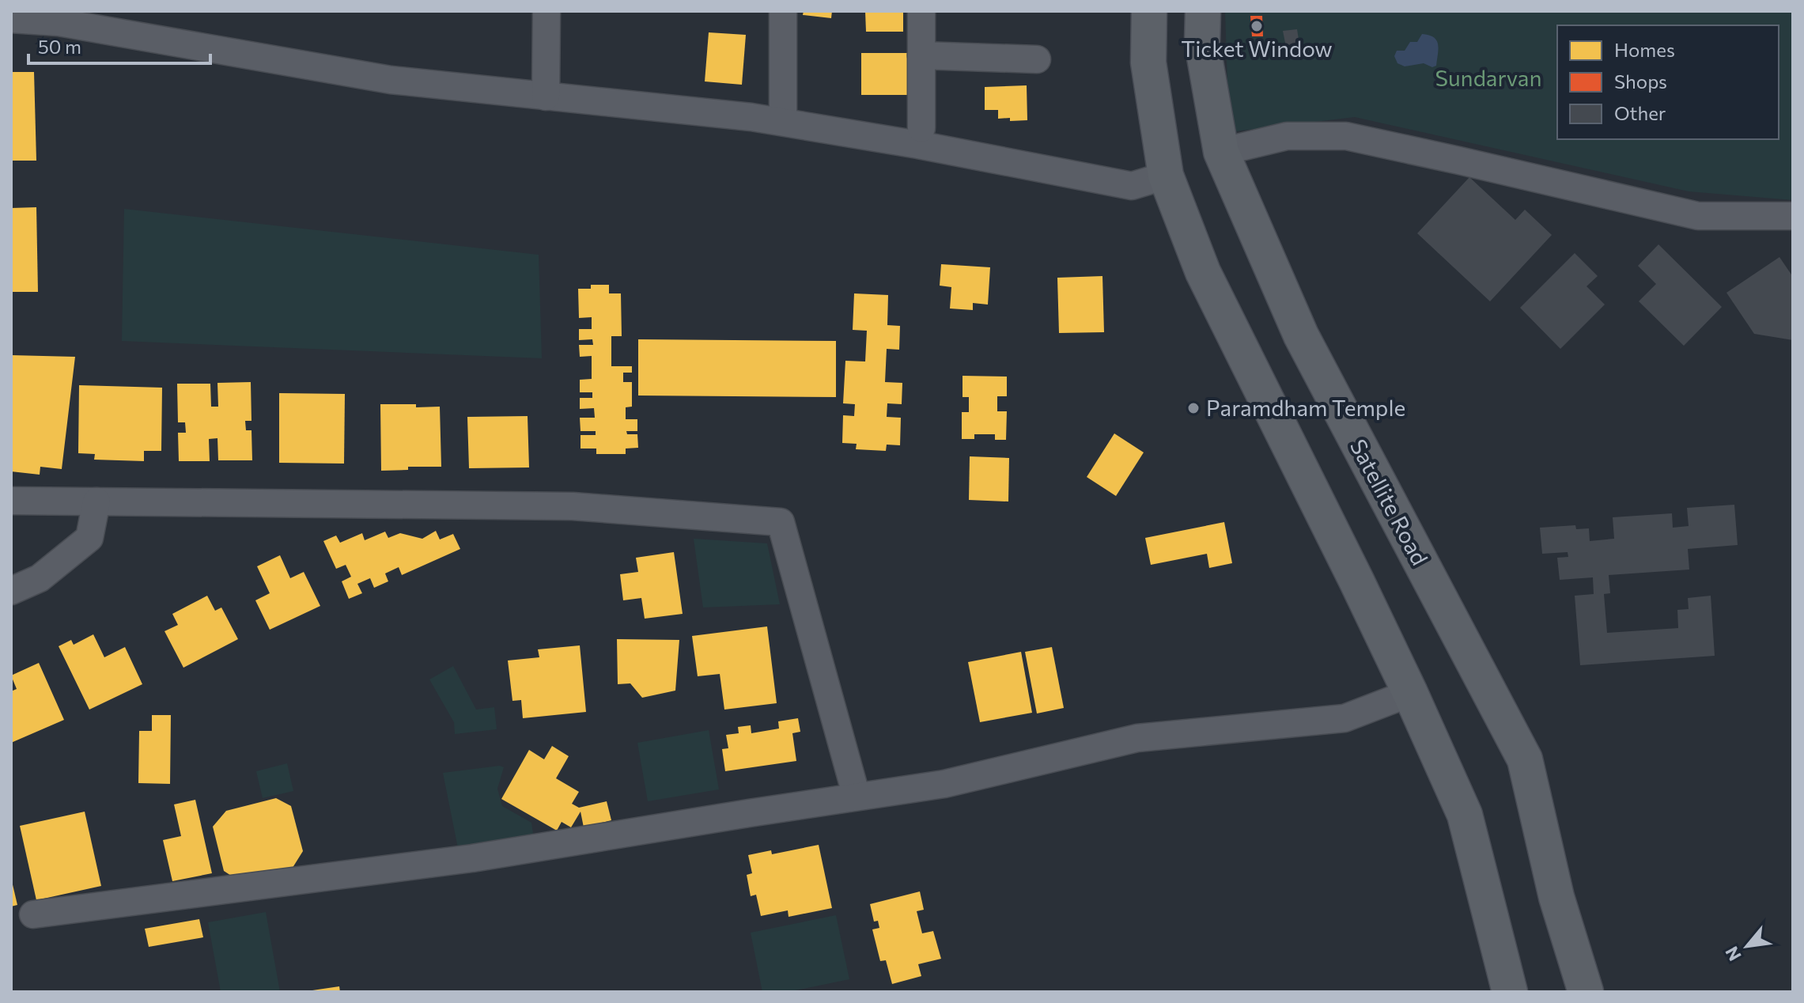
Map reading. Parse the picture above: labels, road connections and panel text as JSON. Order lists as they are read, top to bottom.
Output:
{
  "streets": {
    "main road": ["Satellite Road"]
  },
  "parks": ["Sundarvan"],
  "places": ["Ticket Window", "Paramdham Temple"],
  "legend": ["Homes", "Shops", "Other"],
  "scale_bar": "50 m",
  "north": "bottom left"
}
